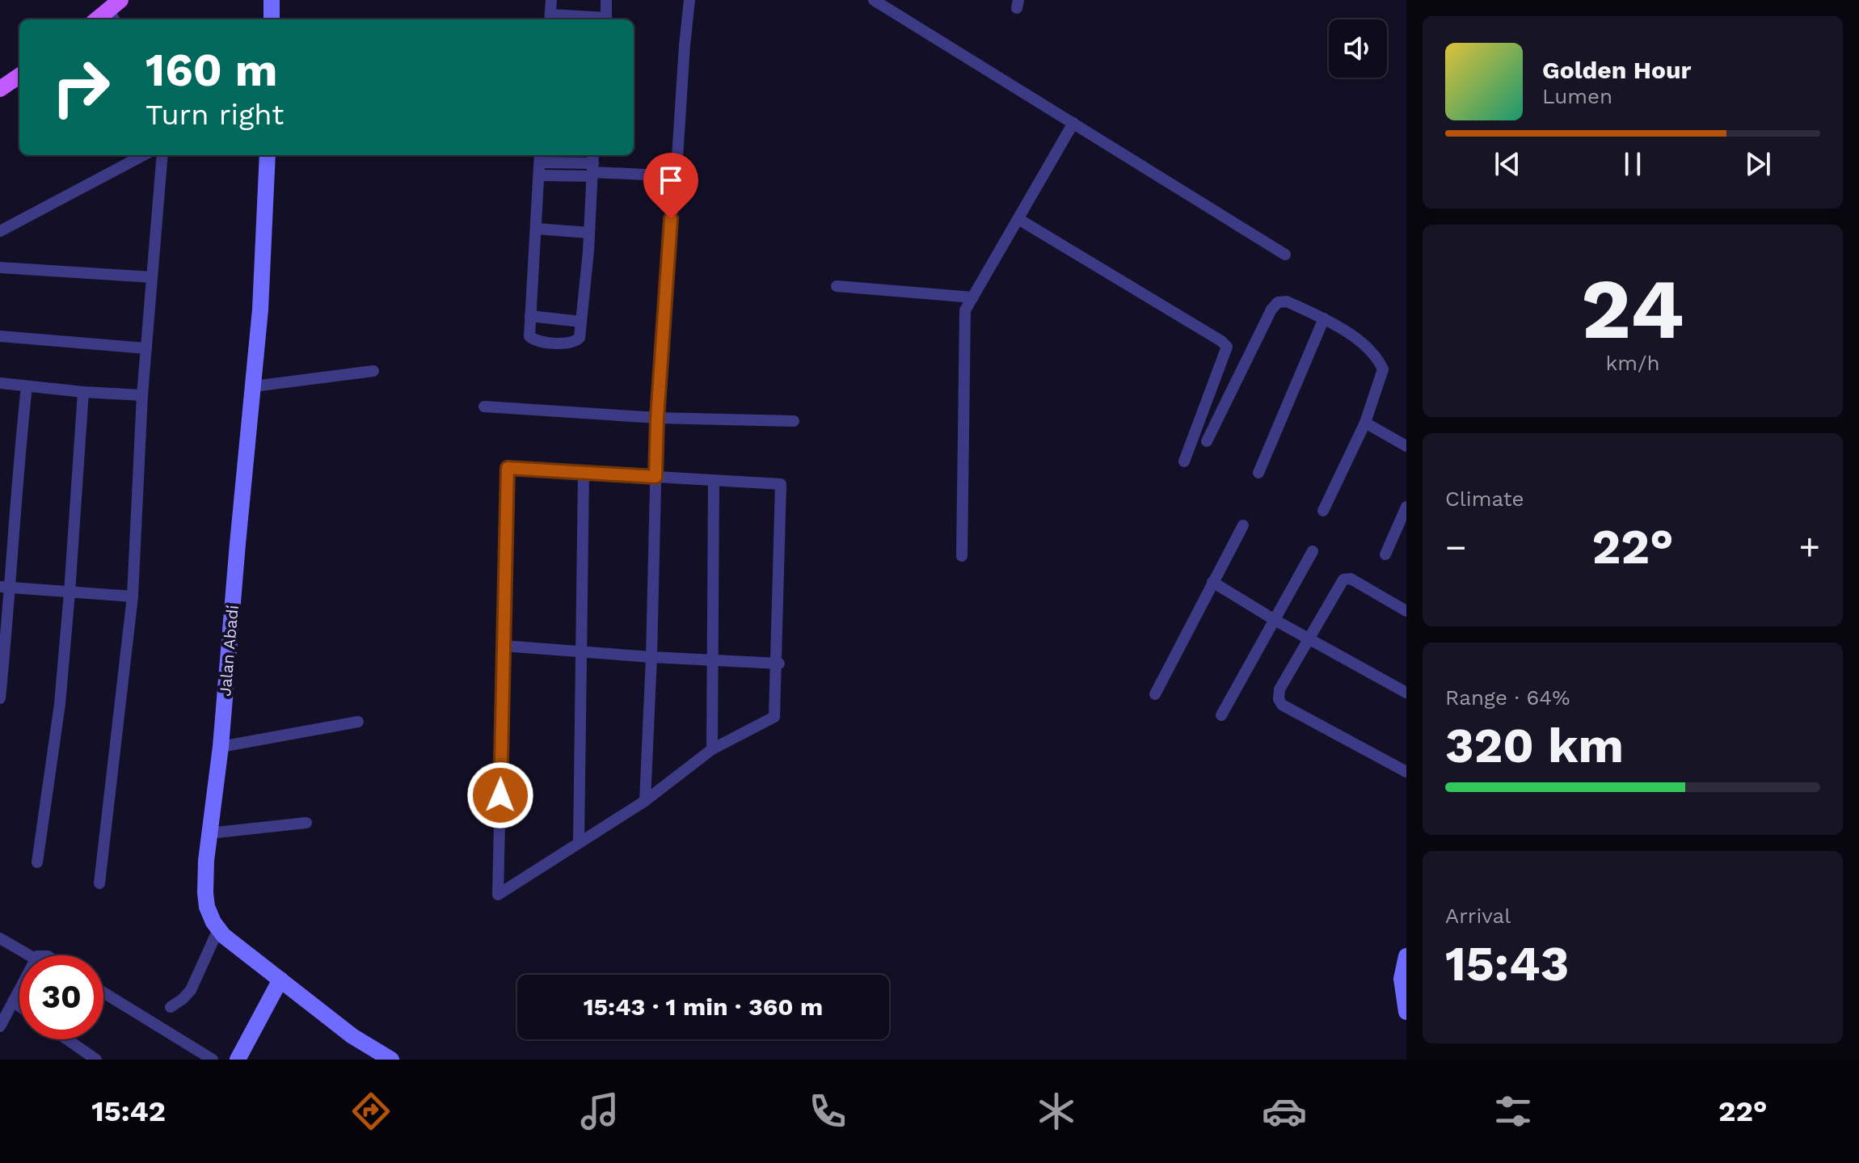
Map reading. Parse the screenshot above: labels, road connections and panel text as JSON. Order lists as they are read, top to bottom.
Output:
{
  "streets": {
    "street": ["Jalan Abadi"]
  },
  "page": {
    "turn": ["160 m", "Turn right"],
    "song": ["Golden Hour", "Lumen"],
    "tile": [
      ["24", "km/h"],
      "Climate",
      ["Range · 64%", "320 km"],
      ["Arrival", "15:43"]
    ],
    "heat": ["−", "22°", "+"],
    "limit": "30",
    "trip": "15:43 · 1 min · 360 m",
    "tabs": ["15:42", "22°"]
  }
}
